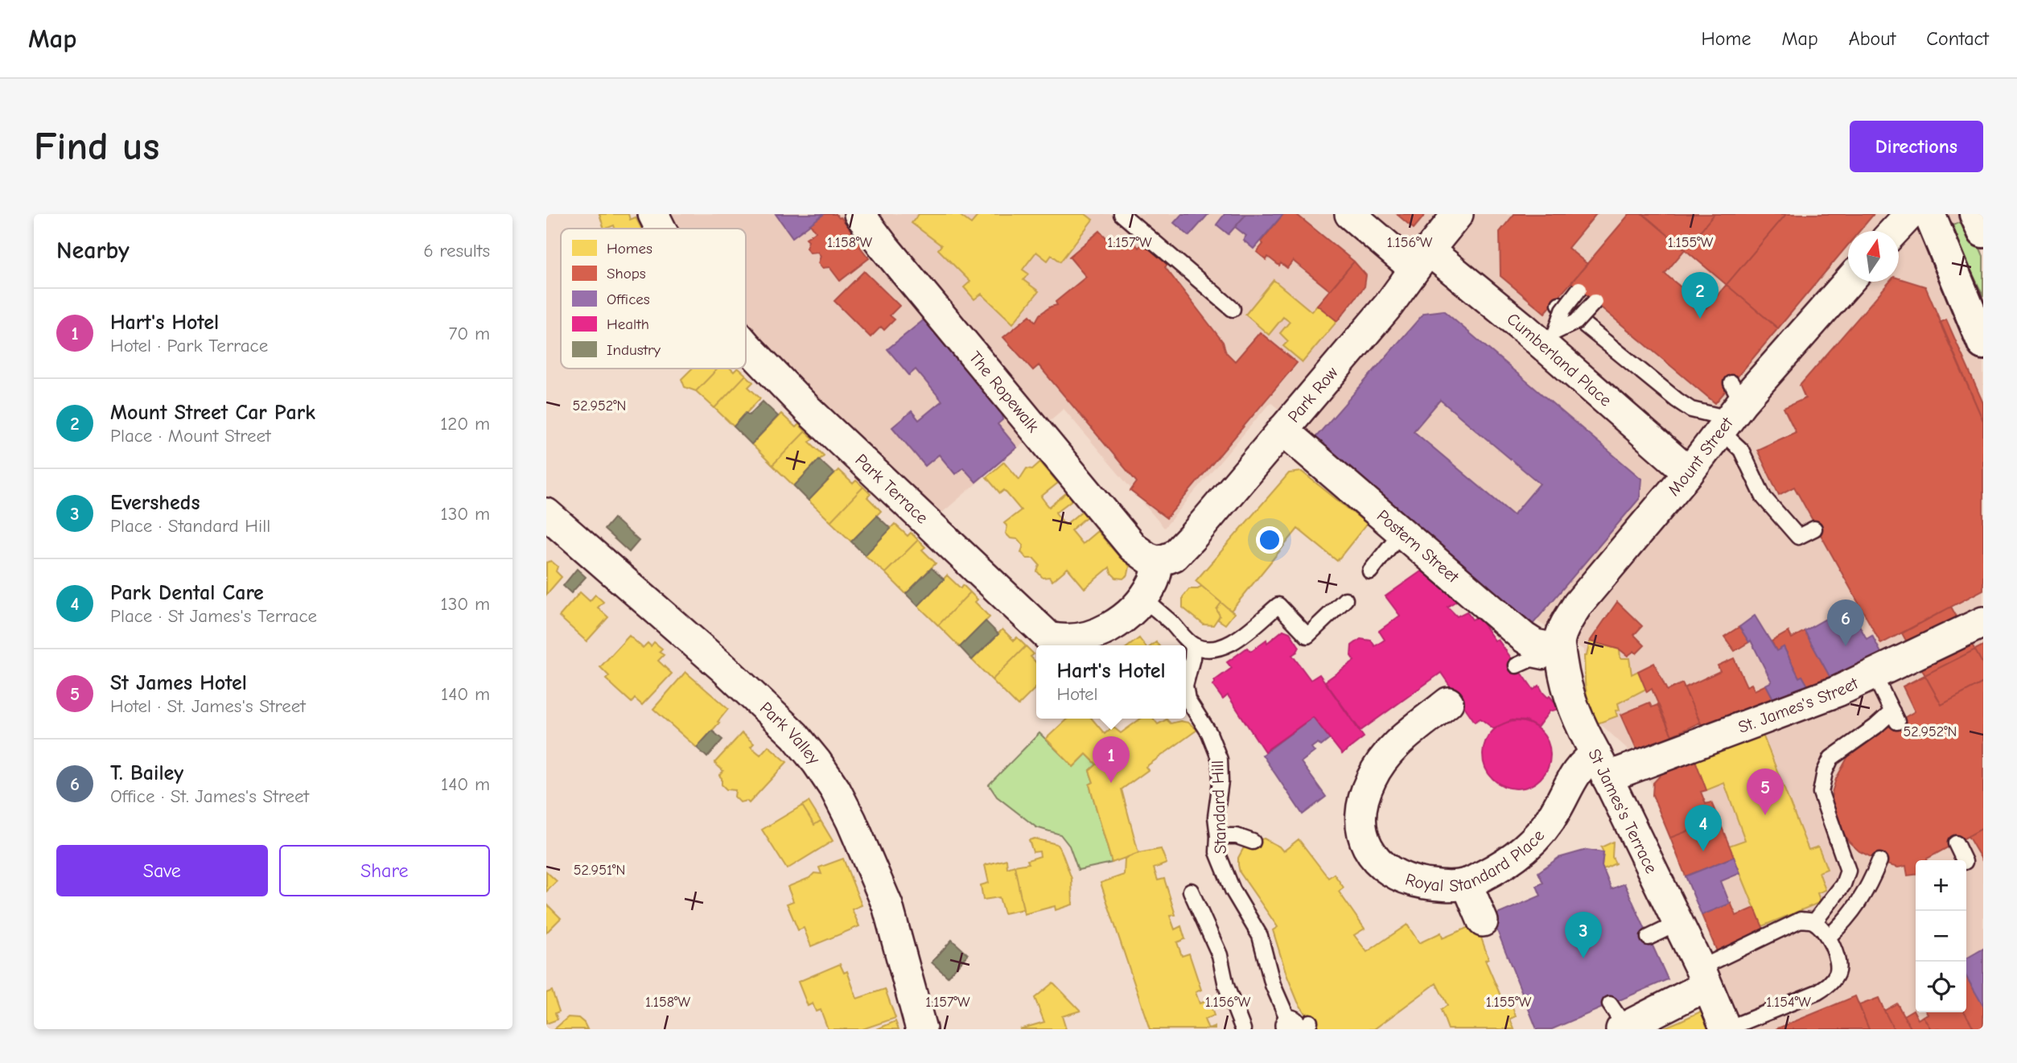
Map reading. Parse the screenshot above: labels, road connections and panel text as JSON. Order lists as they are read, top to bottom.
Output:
{
  "streets": {
    "street": [
      "Cumberland Place",
      "The Ropewalk",
      "Park Row",
      "Mount Street",
      "Park Terrace",
      "Postern Street",
      "St. James's Street",
      "Park Valley",
      "St James's Terrace",
      "Royal Standard Place"
    ],
    "lane": ["Standard Hill"]
  },
  "crossings": [
    ["Cumberland Place", "Park Row"],
    ["Cumberland Place", "Mount Street"],
    ["The Ropewalk", "Park Row"],
    ["The Ropewalk", "Park Terrace"],
    ["Park Row", "Park Terrace"],
    ["Park Row", "Postern Street"],
    ["Mount Street", "Postern Street"],
    ["Mount Street", "St James's Terrace"],
    ["Postern Street", "St James's Terrace"],
    ["St. James's Street", "St James's Terrace"],
    ["St. James's Street", "Royal Standard Place"],
    ["St James's Terrace", "Royal Standard Place"]
  ],
  "legend": [
    "Homes",
    "Shops",
    "Offices",
    "Health",
    "Industry"
  ],
  "north": "top",
  "page": {
    "header": "Map",
    "nav": [
      "Home",
      "Map",
      "About",
      "Contact"
    ],
    "buttons": [
      "Directions",
      ["Save", "Share"]
    ],
    "title": "Find us",
    "heading": ["Nearby", "6 results"],
    "pins": [
      "2",
      "6",
      "1",
      "5",
      "4",
      "3"
    ],
    "list": [
      {
        "mark": "1",
        "name": "Hart's Hotel",
        "note": "Hotel · Park Terrace",
        "value": "70 m"
      },
      {
        "mark": "2",
        "name": "Mount Street Car Park",
        "note": "Place · Mount Street",
        "value": "120 m"
      },
      {
        "mark": "3",
        "name": "Eversheds",
        "note": "Place · Standard Hill",
        "value": "130 m"
      },
      {
        "mark": "4",
        "name": "Park Dental Care",
        "note": "Place · St James's Terrace",
        "value": "130 m"
      },
      {
        "mark": "5",
        "name": "St James Hotel",
        "note": "Hotel · St. James's Street",
        "value": "140 m"
      },
      {
        "mark": "6",
        "name": "T. Bailey",
        "note": "Office · St. James's Street",
        "value": "140 m"
      }
    ],
    "popup": ["Hart's Hotel", "Hotel"],
    "map_buttons": ["+", "−"]
  },
  "coordinates": [
    "1.158°W",
    "1.157°W",
    "1.156°W",
    "1.155°W",
    "52.952°N",
    "52.951°N",
    "1.154°W"
  ]
}
